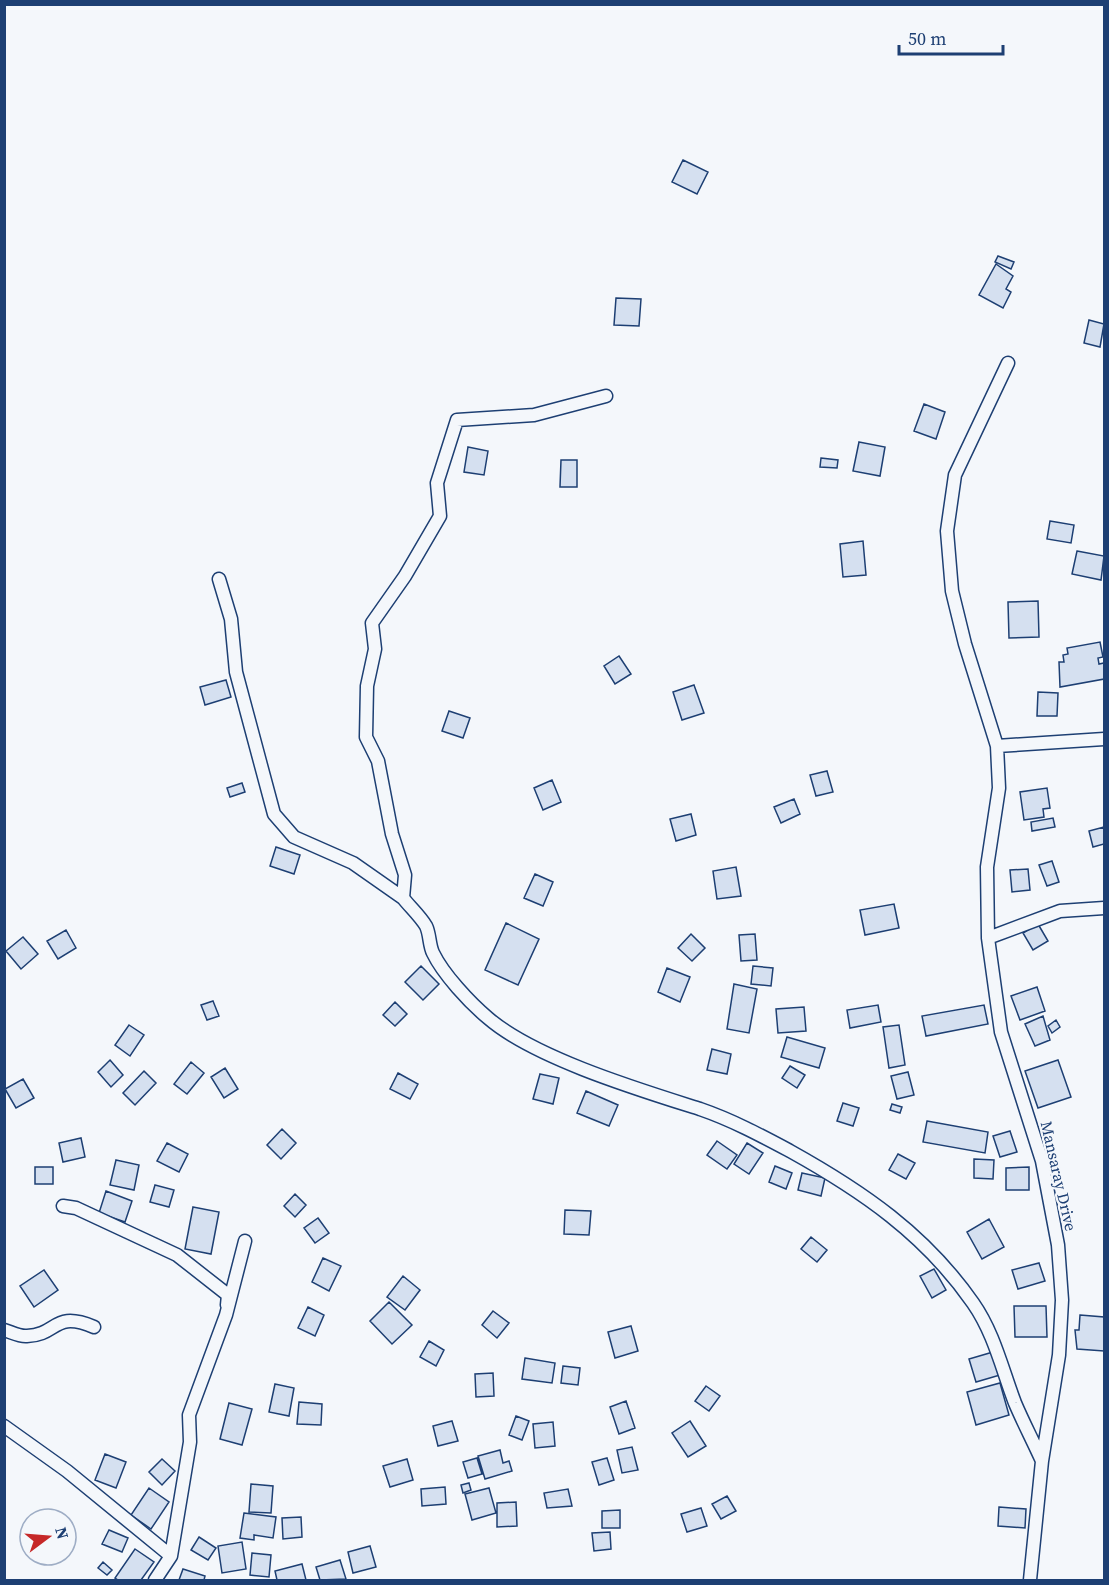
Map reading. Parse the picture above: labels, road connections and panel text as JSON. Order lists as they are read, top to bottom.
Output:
{
  "streets": {
    "street": ["Mansaray Drive"]
  },
  "scale_bar": "50 m",
  "north": "right"
}
